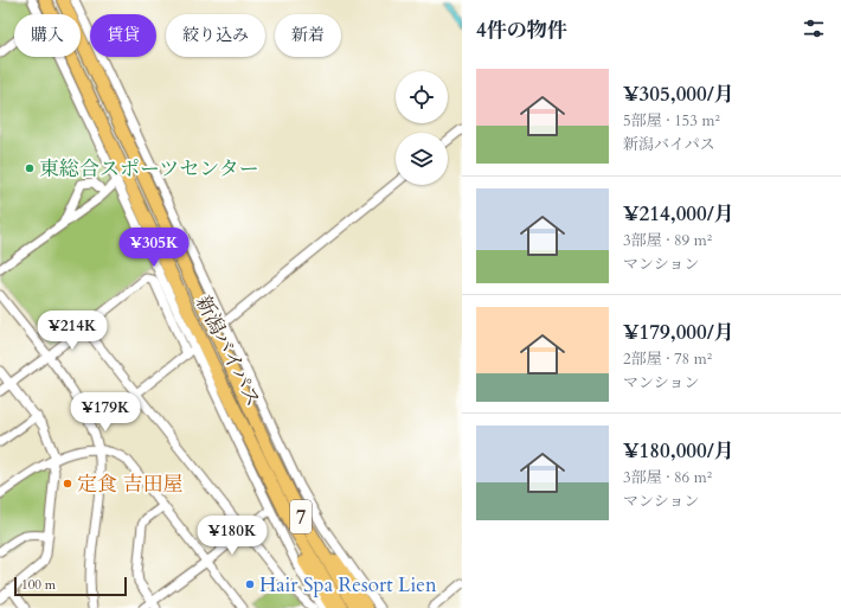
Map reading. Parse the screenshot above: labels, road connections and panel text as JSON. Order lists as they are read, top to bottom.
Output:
{
  "streets": {
    "highway": ["新潟バイパス", "7"]
  },
  "places": ["東総合スポーツセンター", "定食 吉田屋", "Hair Spa Resort Lien"],
  "scale_bar": "100 m",
  "page": {
    "heading": "4件の物件",
    "chip": [
      "購入",
      "賃貸",
      "絞り込み",
      "新着"
    ],
    "list": [
      {
        "name": "¥305,000/月",
        "note": "5部屋 · 153 m² · 新潟バイパス"
      },
      {
        "name": "¥214,000/月",
        "note": "3部屋 · 89 m² · マンション"
      },
      {
        "name": "¥179,000/月",
        "note": "2部屋 · 78 m² · マンション"
      },
      {
        "name": "¥180,000/月",
        "note": "3部屋 · 86 m² · マンション"
      }
    ],
    "price": [
      "¥305K",
      "¥214K",
      "¥179K",
      "¥180K"
    ],
    "scale": "100 m"
  }
}
